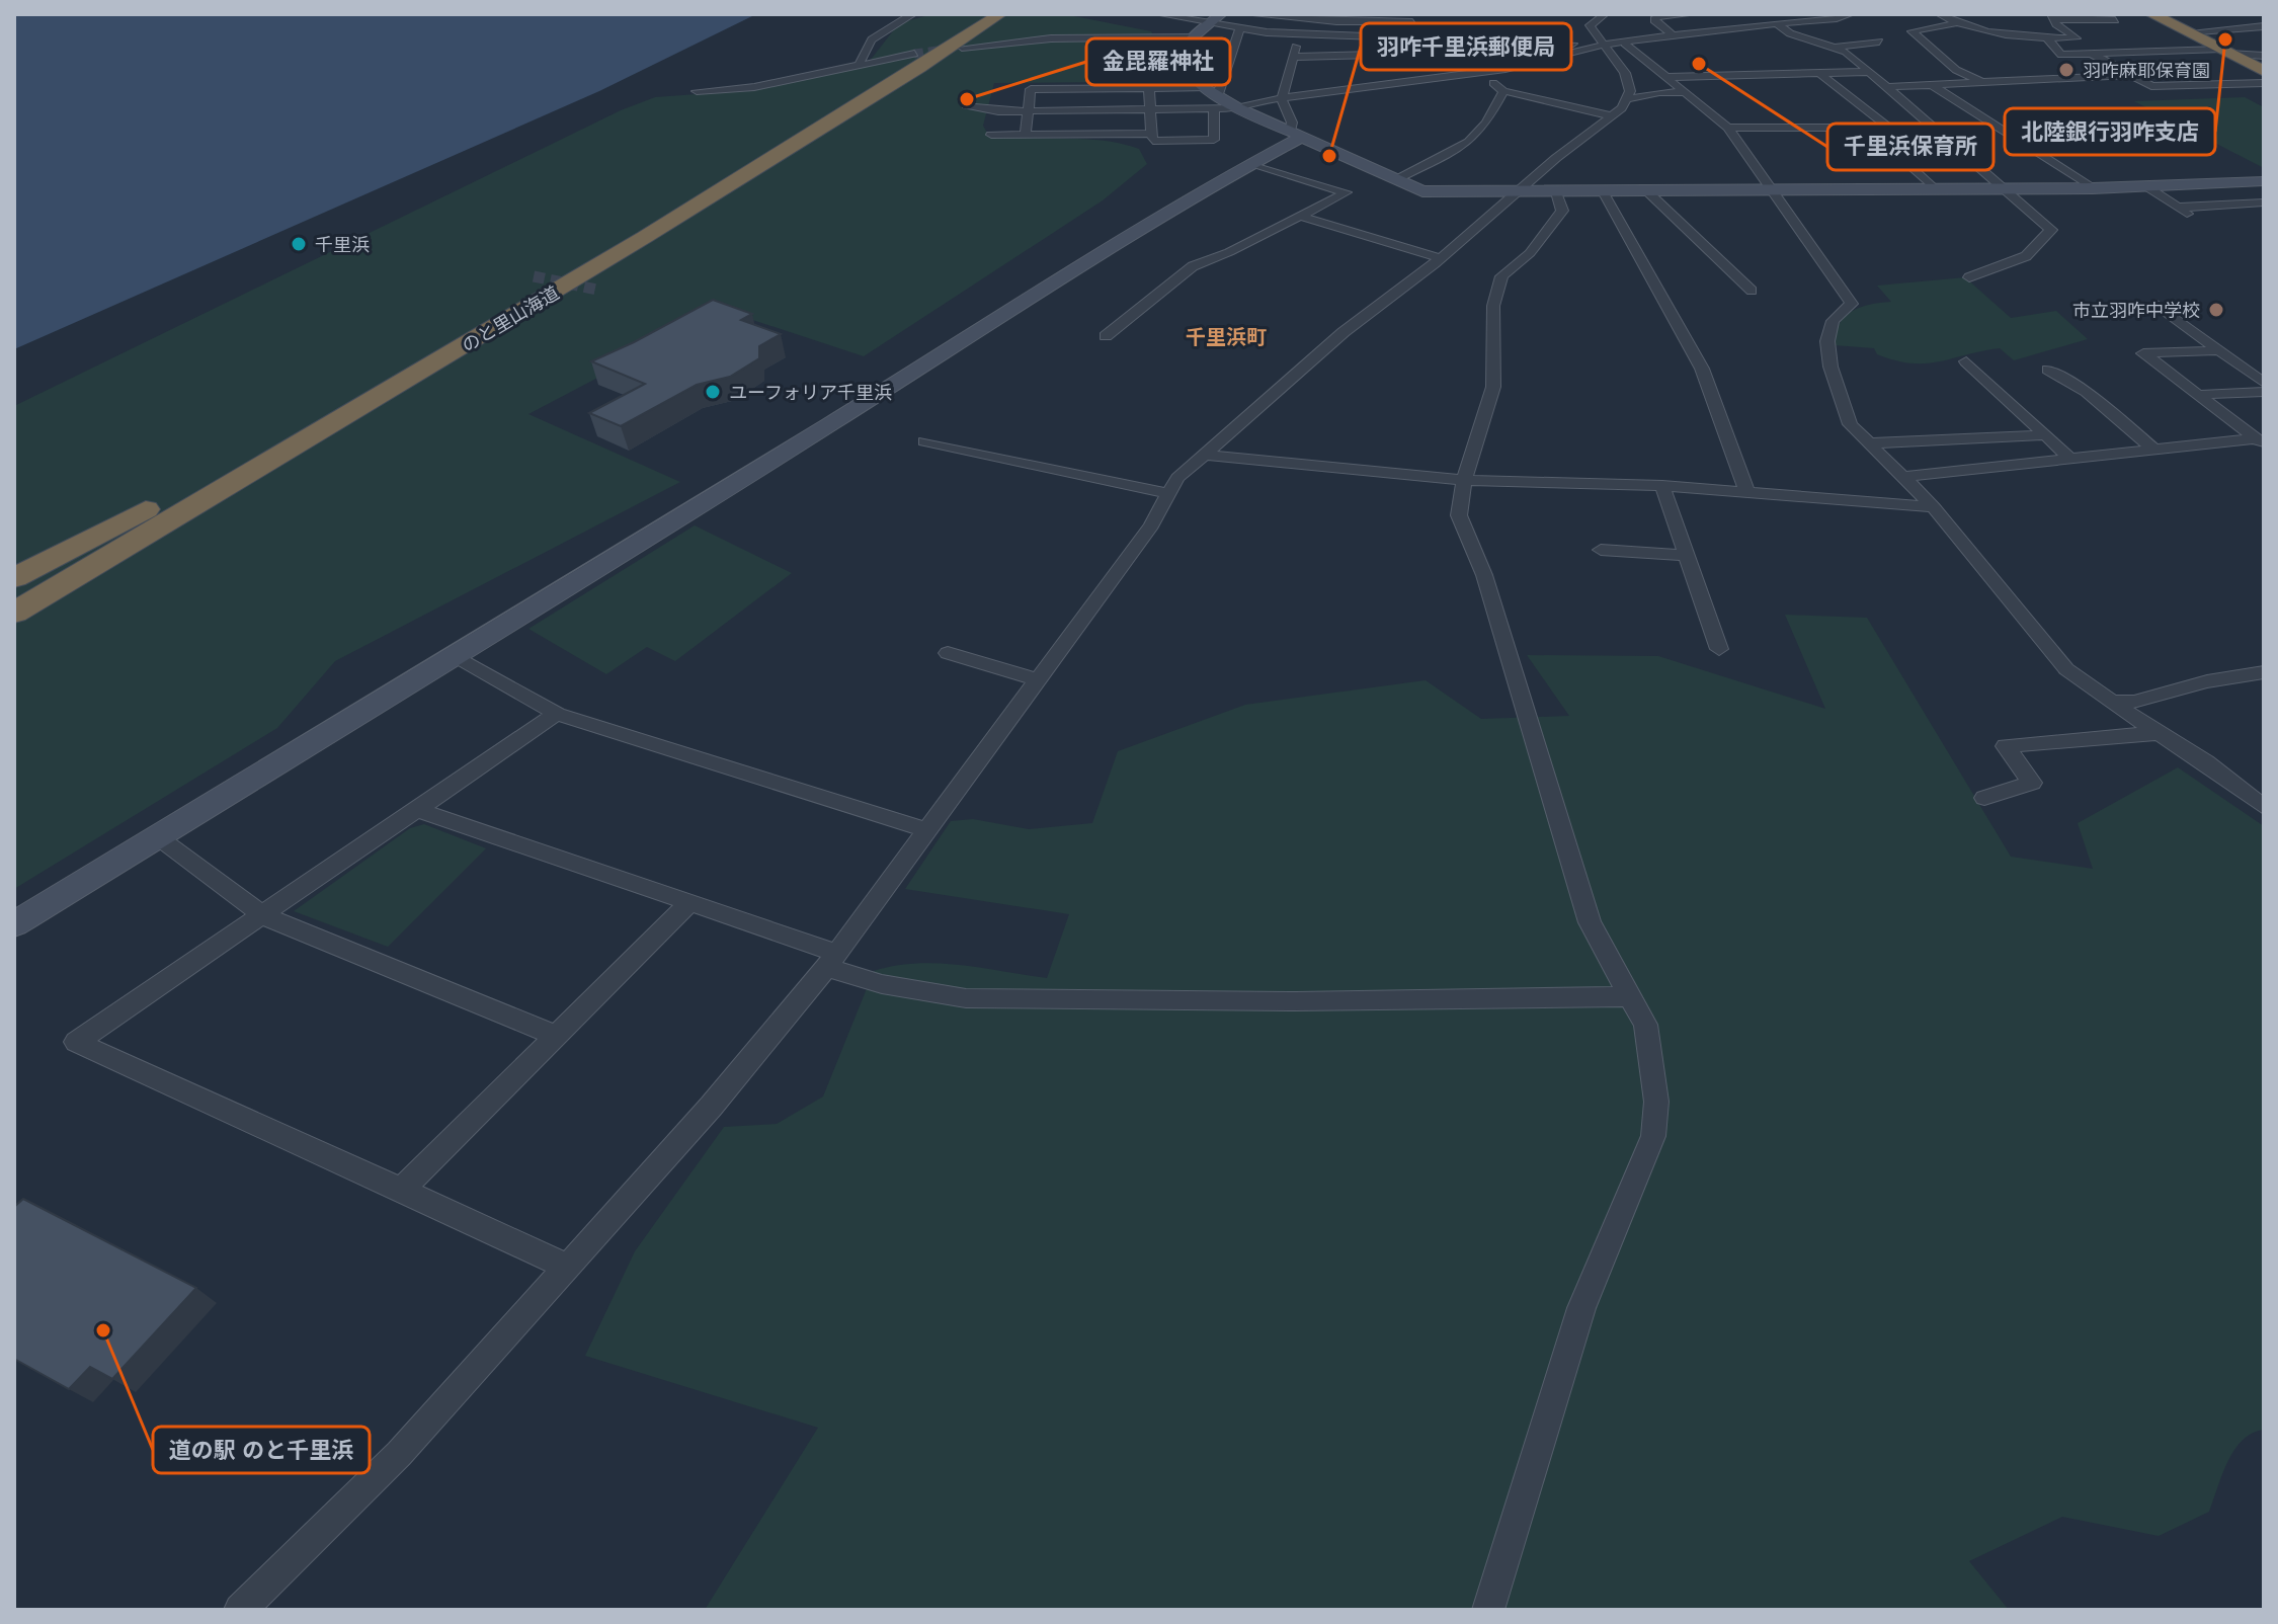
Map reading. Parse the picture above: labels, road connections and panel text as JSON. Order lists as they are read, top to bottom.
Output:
{
  "streets": {
    "highway": ["のと里山海道"]
  },
  "districts": ["千里浜町"],
  "places": [
    "北陸銀行羽咋支店",
    "千里浜保育所",
    "羽咋麻耶保育園",
    "金毘羅神社",
    "羽咋千里浜郵便局",
    "千里浜",
    "市立羽咋中学校",
    "ユーフォリア千里浜",
    "道の駅 のと千里浜"
  ]
}
